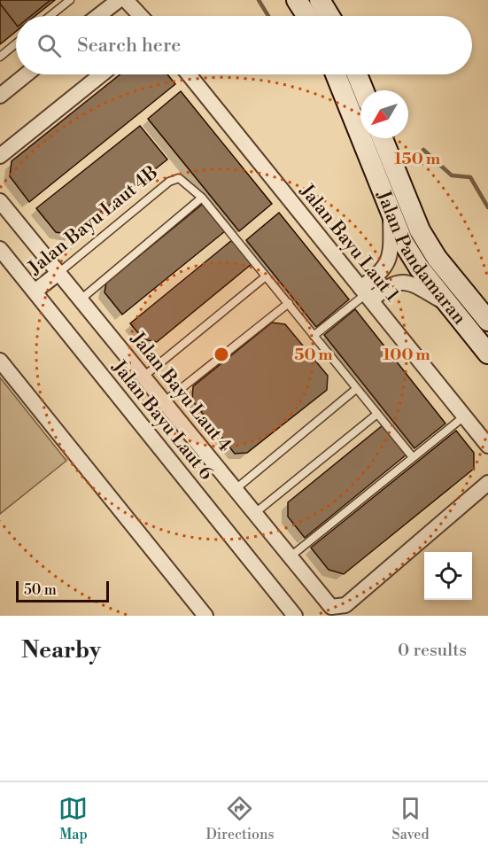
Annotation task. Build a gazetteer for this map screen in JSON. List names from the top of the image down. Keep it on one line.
{"streets":{"main road":["Jalan Pandamaran"],"street":["Jalan Bayu Laut 4B","Jalan Bayu Laut 1","Jalan Bayu Laut 4","Jalan Bayu Laut 6"]},"crossings":[["Jalan Bayu Laut 4B","Jalan Bayu Laut 4"],["Jalan Bayu Laut 4B","Jalan Bayu Laut 6"]],"scale_bar":"50 m","north":"bottom left","page":{"search":"Search here","scale":"50 m","heading":["Nearby","0 results"],"nav":["Map","Directions","Saved"]},"rings":["150 m","50 m","100 m"]}
